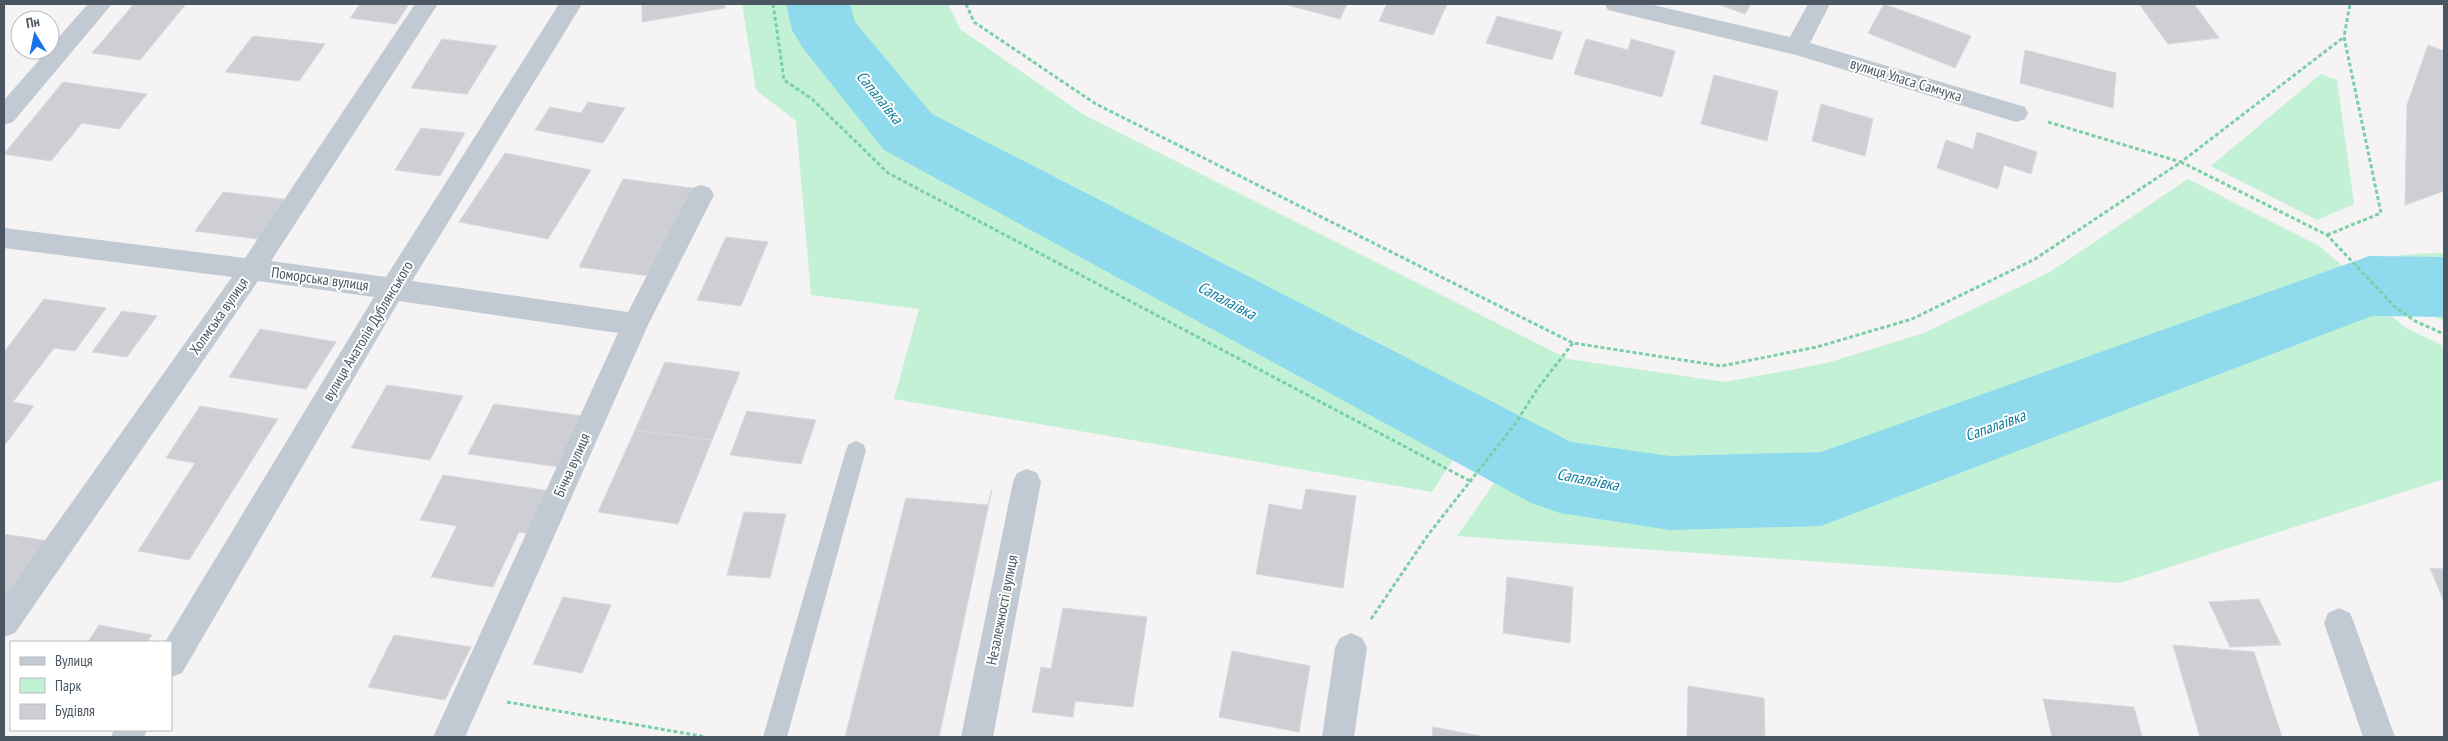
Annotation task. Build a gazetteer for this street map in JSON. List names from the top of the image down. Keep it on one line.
{"streets":{"street":["вулиця Уласа Самчука","Поморська вулиця","Холмська вулиця","вулиця Анатолія Дублянського","Бічна вулиця","Незалежності вулиця"]},"crossings":[["Поморська вулиця","Холмська вулиця"],["Поморська вулиця","вулиця Анатолія Дублянського"],["Поморська вулиця","Бічна вулиця"]],"water":["Сапалаївка"],"legend":["Вулиця","Парк","Будівля"],"north":"top"}
